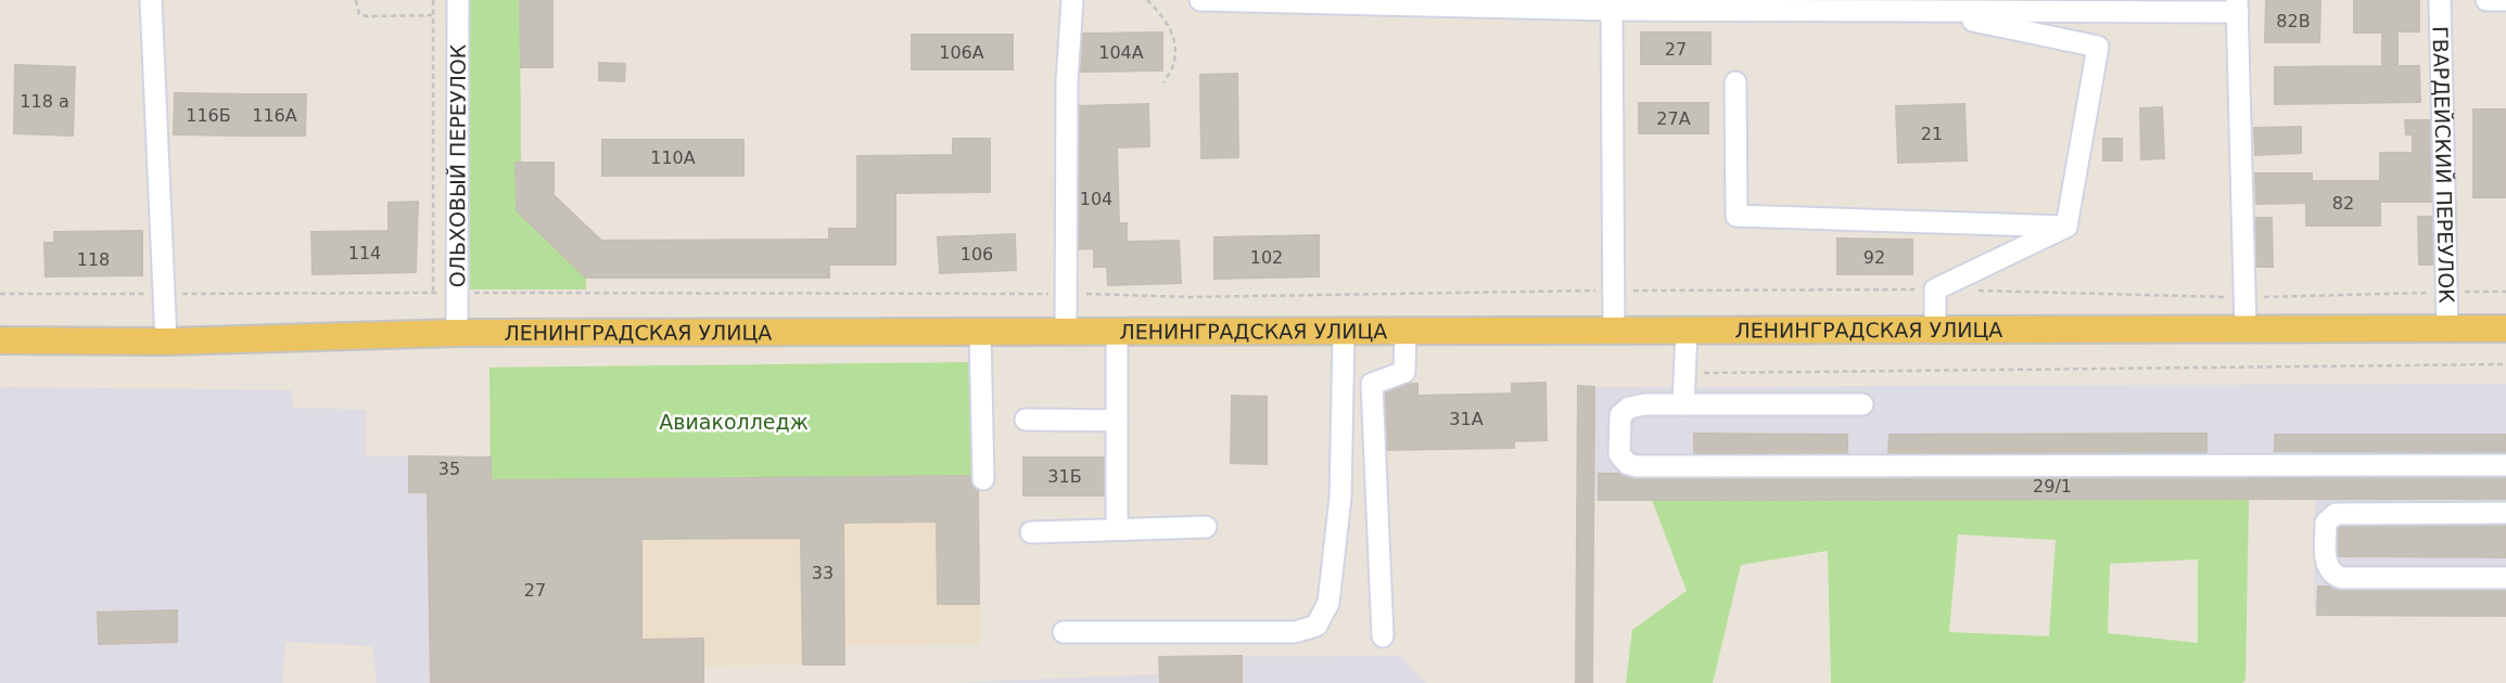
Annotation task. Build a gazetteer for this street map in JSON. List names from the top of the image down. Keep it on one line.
{"streets":{"main road":["ЛЕНИНГРАДСКАЯ УЛИЦА"],"street":["ГВАРДЕЙСКИЙ ПЕРЕУЛОК","ОЛЬХОВЫЙ ПЕРЕУЛОК"]},"crossings":[["ГВАРДЕЙСКИЙ ПЕРЕУЛОК","ЛЕНИНГРАДСКАЯ УЛИЦА"],["ОЛЬХОВЫЙ ПЕРЕУЛОК","ЛЕНИНГРАДСКАЯ УЛИЦА"]],"parks":["Авиаколледж"],"house_numbers":["82В","27","106А","104А","118 а","116Б","116А","27А","21","110А","104","82","114","106","102","92","118","31А","35","31Б","29/1","33","27"]}
